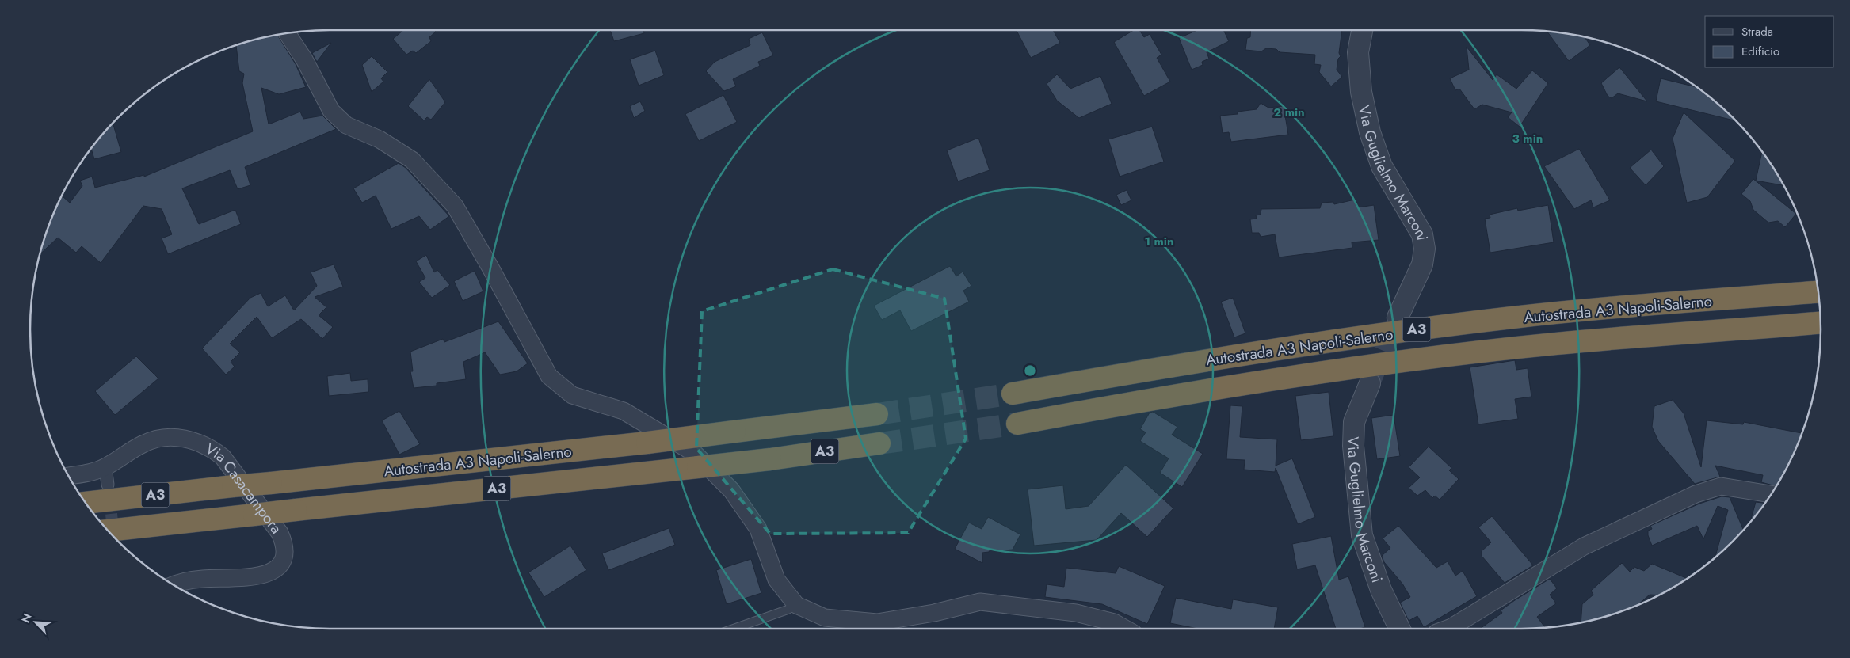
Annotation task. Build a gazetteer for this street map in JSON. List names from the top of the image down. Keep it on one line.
{"streets":{"highway":["Autostrada A3 Napoli-Salerno","A3"],"street":["Via Guglielmo Marconi","Via Casacampora"]},"legend":["Strada","Edificio"],"north":"top left","rings":["2 min","3 min","1 min"]}
